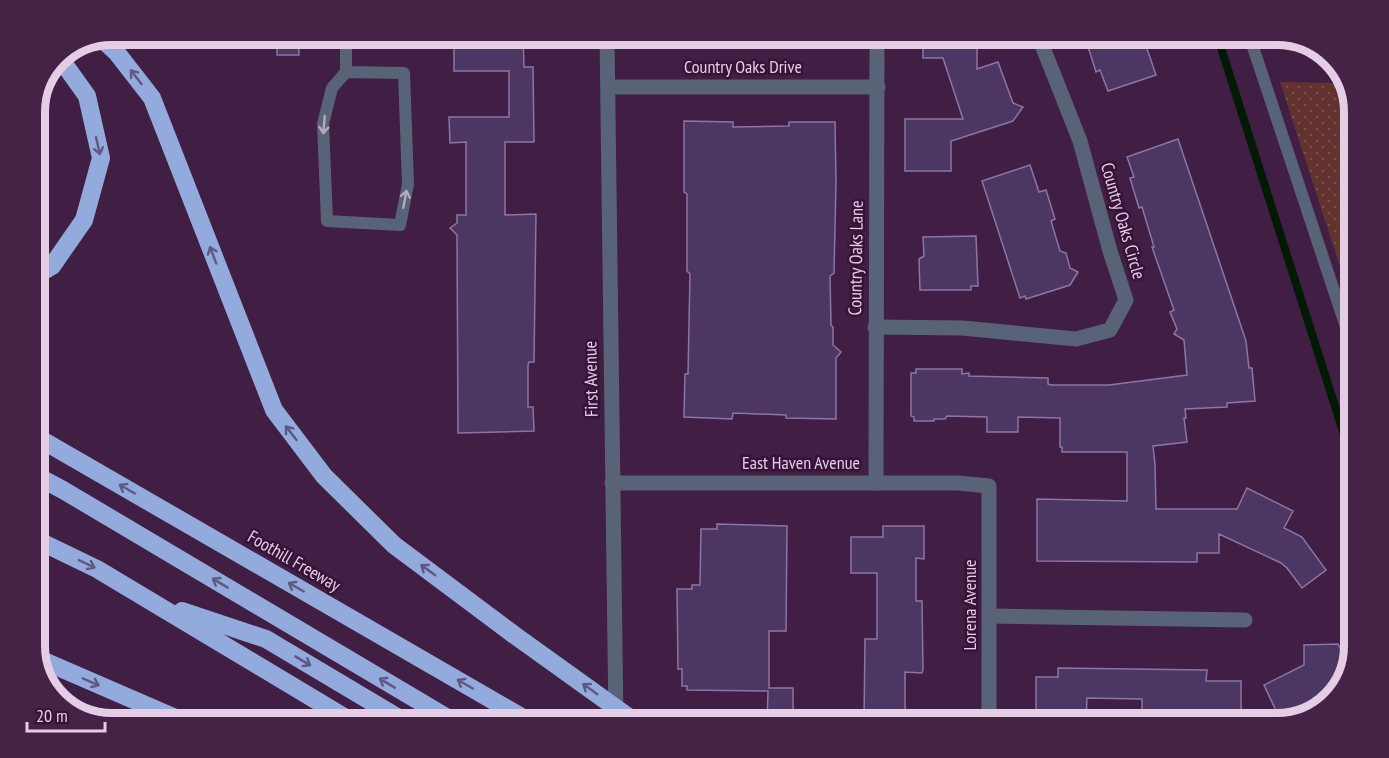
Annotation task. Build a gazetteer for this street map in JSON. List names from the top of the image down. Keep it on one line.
{"streets":{"highway":["Foothill Freeway"],"street":["Country Oaks Drive","Country Oaks Circle","Country Oaks Lane","First Avenue","East Haven Avenue","Lorena Avenue"]},"crossings":[["Country Oaks Drive","Country Oaks Lane"],["Country Oaks Drive","First Avenue"],["Country Oaks Circle","Country Oaks Lane"],["Country Oaks Lane","East Haven Avenue"],["First Avenue","East Haven Avenue"],["East Haven Avenue","Lorena Avenue"]],"scale_bar":"20 m"}
